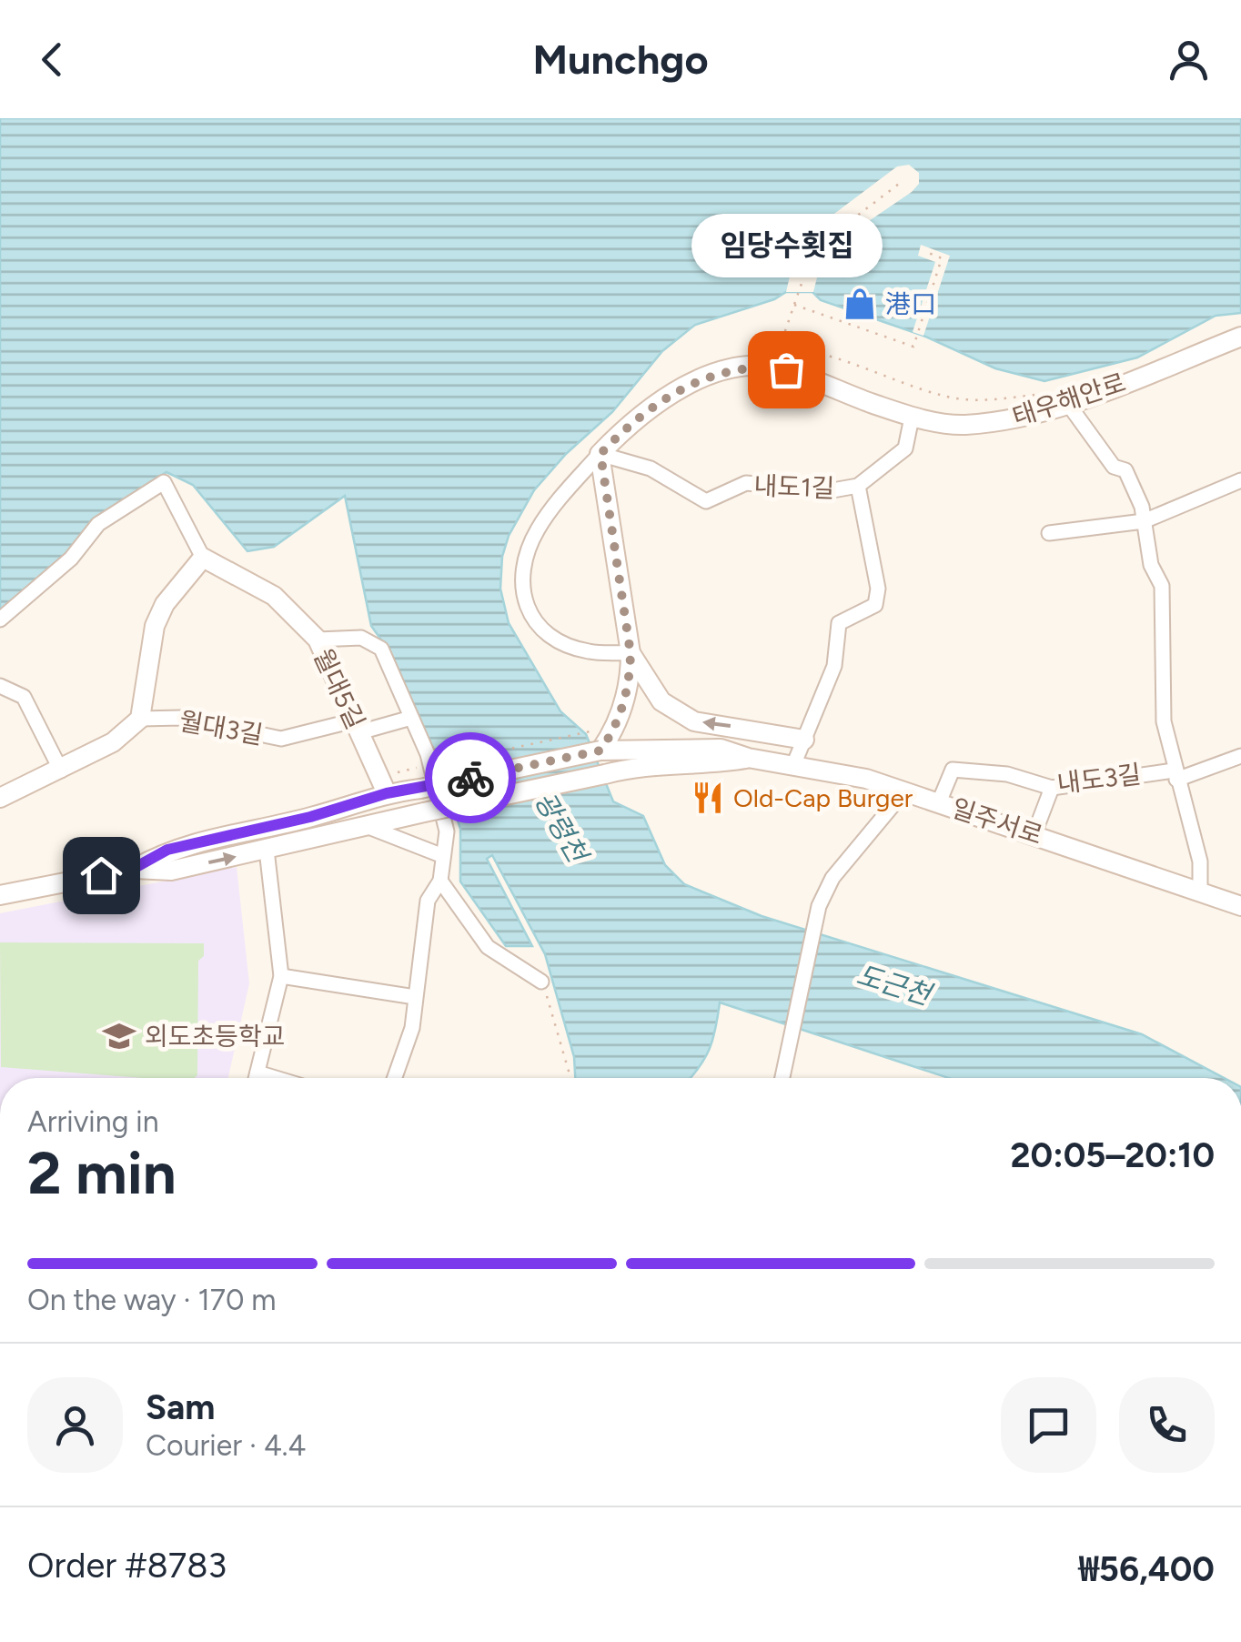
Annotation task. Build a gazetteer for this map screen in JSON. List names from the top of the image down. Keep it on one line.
{"streets":{"main road":["태우해안로","월대5길","일주서로"],"street":["내도1길","월대3길","내도3길"]},"crossings":[["태우해안로","내도1길"],["태우해안로","내도3길"],["내도1길","일주서로"],["월대5길","월대3길"],["월대5길","일주서로"],["내도3길","일주서로"]],"water":["광령천","도근천"],"places":{"shop":["港口"],"other":["임당수횟집"],"restaurant":["Old-Cap Burger"],"school or university":["외도초등학교"]},"page":{"header":"Munchgo","bubble":"임당수횟집","heading":["2 min","Arriving in","20:05–20:10"],"panel":["Sam","Courier · 4.4","Order #8783","₩56,400"],"bar":"On the way · 170 m"}}
